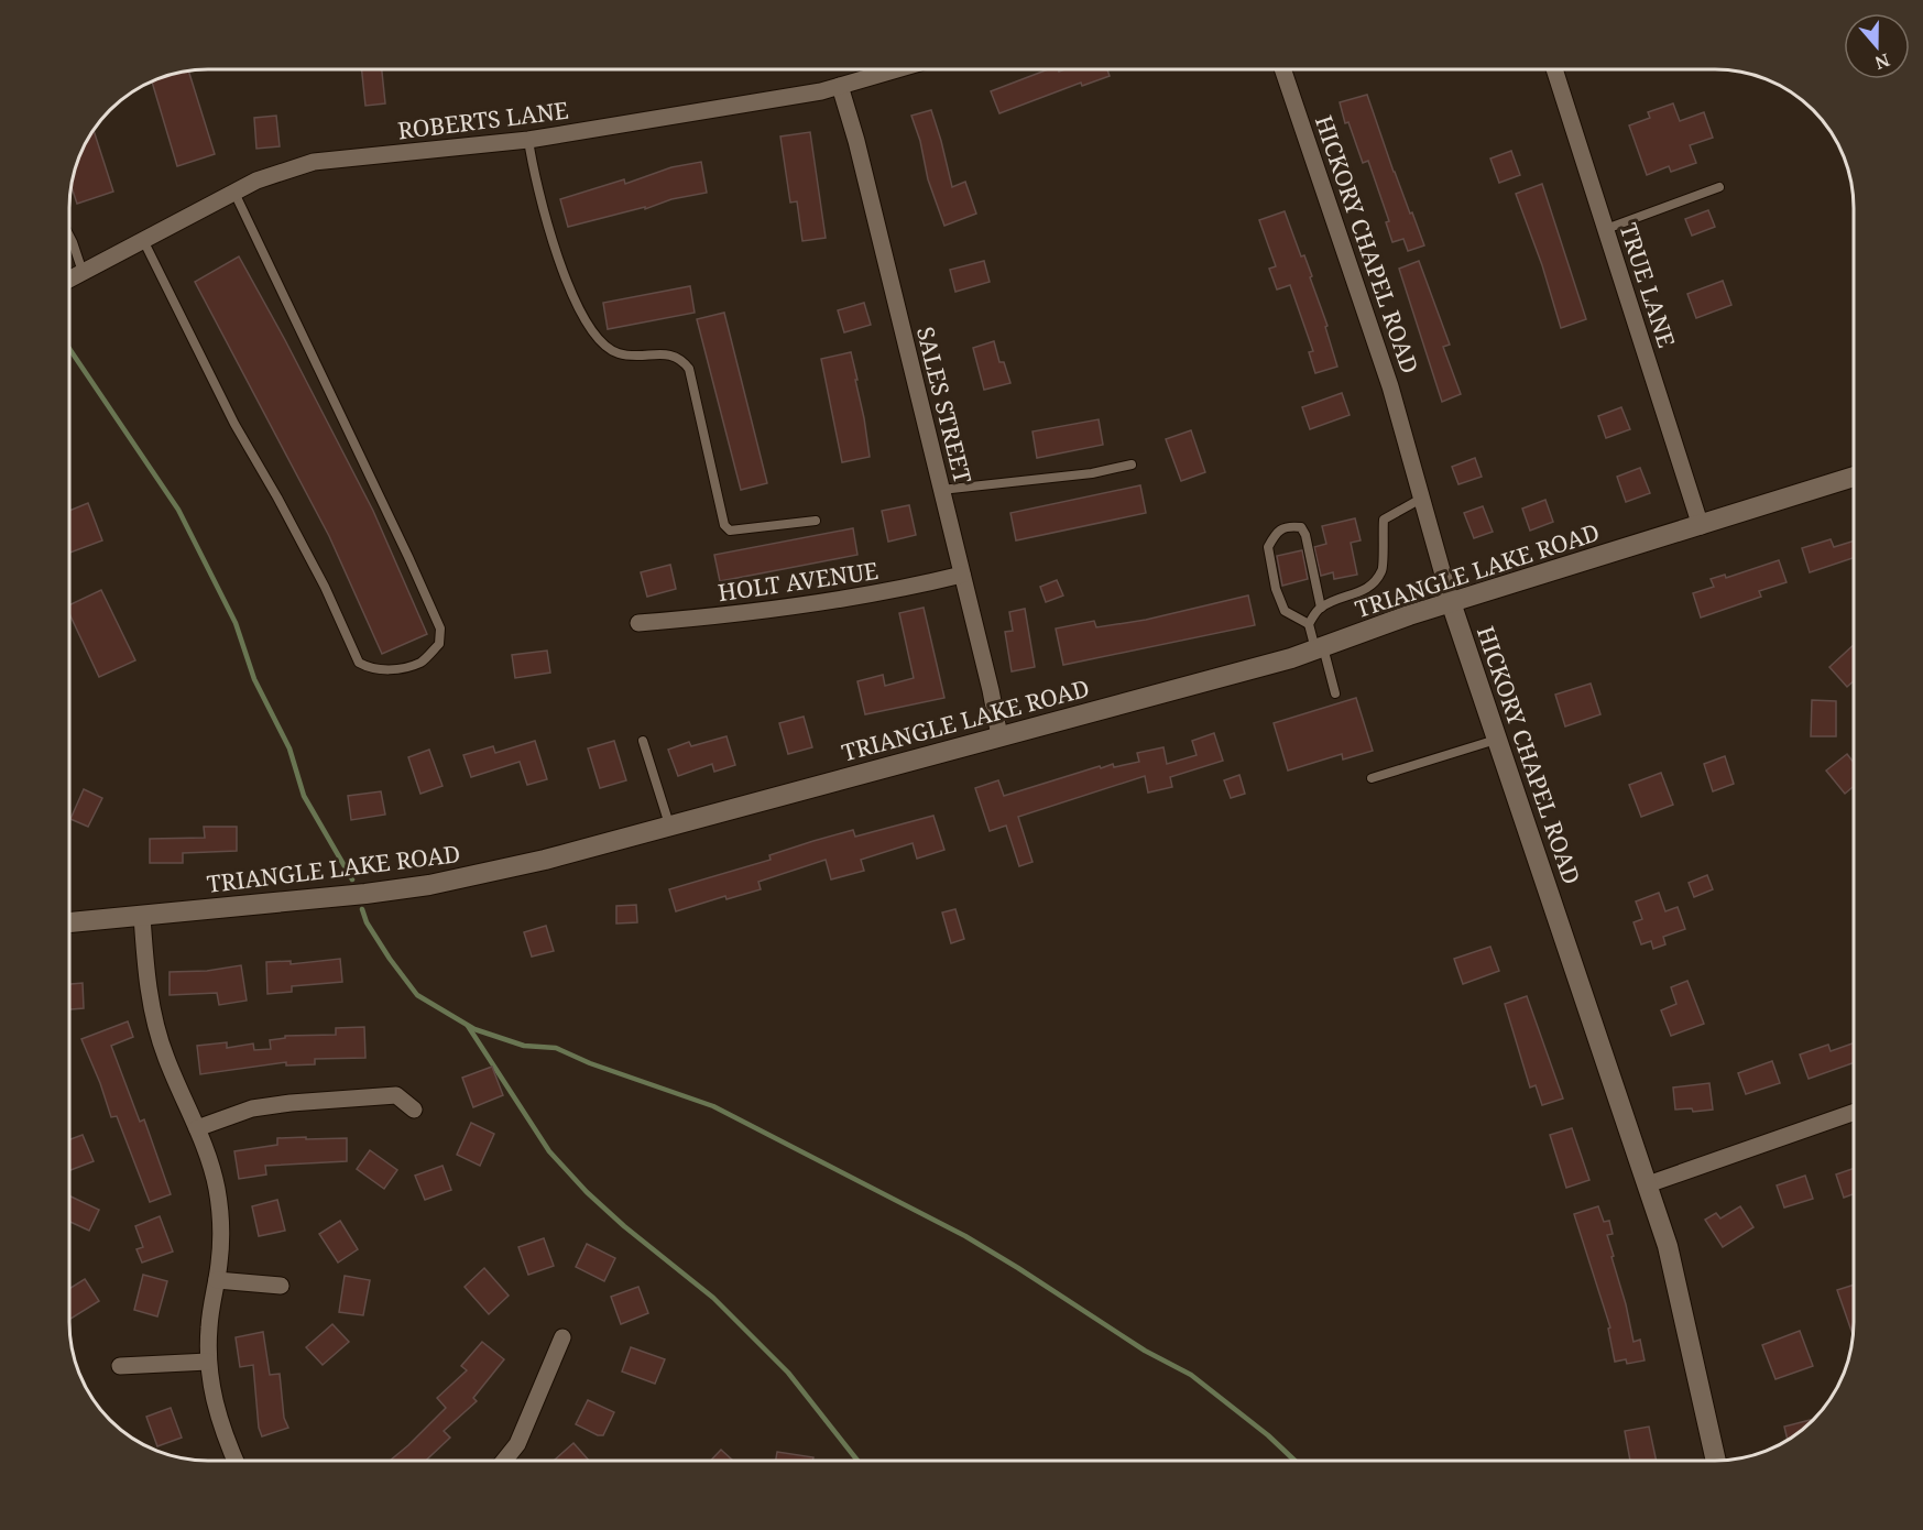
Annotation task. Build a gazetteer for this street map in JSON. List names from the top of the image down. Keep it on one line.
{"streets":{"street":["ROBERTS LANE","HICKORY CHAPEL ROAD","TRUE LANE","SALES STREET","TRIANGLE LAKE ROAD","HOLT AVENUE"]},"crossings":[["ROBERTS LANE","SALES STREET"],["HICKORY CHAPEL ROAD","TRIANGLE LAKE ROAD"],["TRUE LANE","TRIANGLE LAKE ROAD"],["SALES STREET","TRIANGLE LAKE ROAD"],["SALES STREET","HOLT AVENUE"]],"north":"bottom"}
